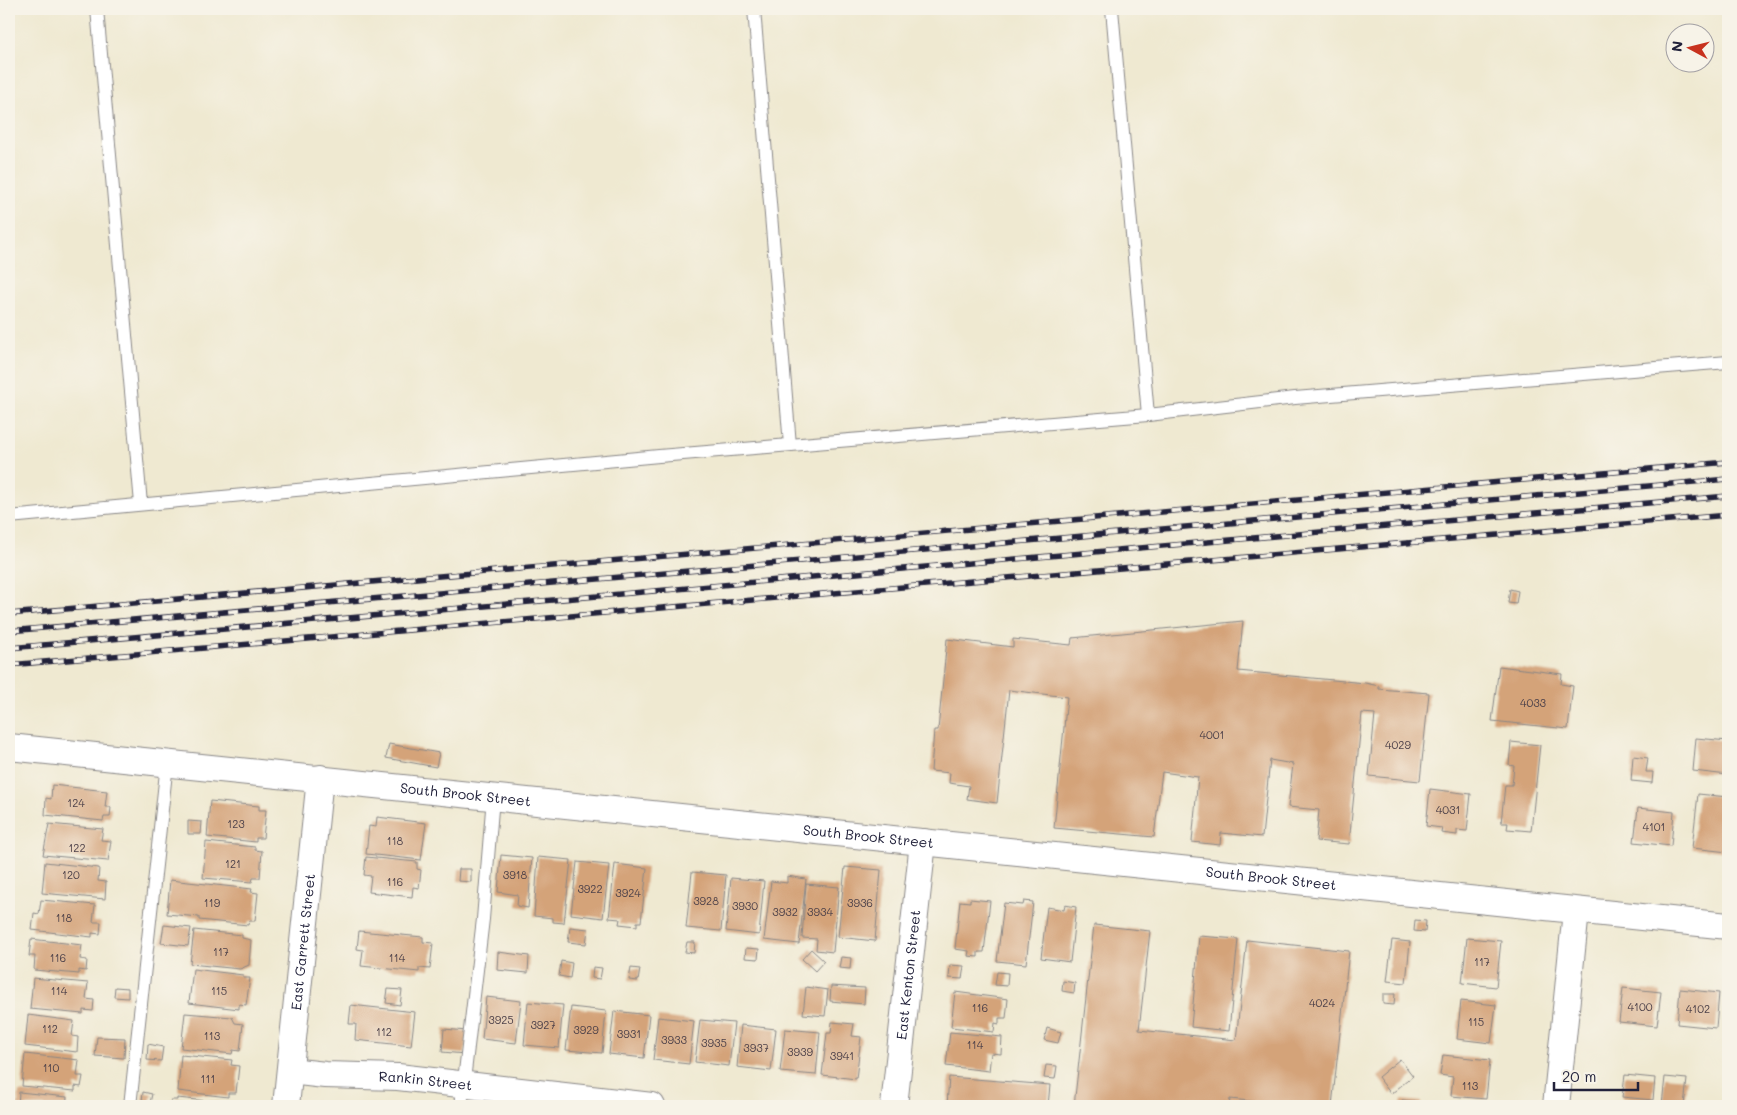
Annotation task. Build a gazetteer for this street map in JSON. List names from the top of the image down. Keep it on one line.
{"streets":{"street":["South Brook Street","East Garrett Street","East Kenton Street","Rankin Street"]},"crossings":[["South Brook Street","East Garrett Street"],["South Brook Street","East Kenton Street"],["East Garrett Street","Rankin Street"]],"house_numbers":["4033","4001","4029","124","4031","123","4101","118","122","121","120","3918","116","3922","3924","3928","119","3936","3930","3932","3934","118","117","116","114","117","114","115","4024","4100","116","4102","3925","115","3927","112","3929","112","3931","113","3933","3935","114","3937","3939","3941","110","111","113"],"scale_bar":"20 m","north":"left"}
